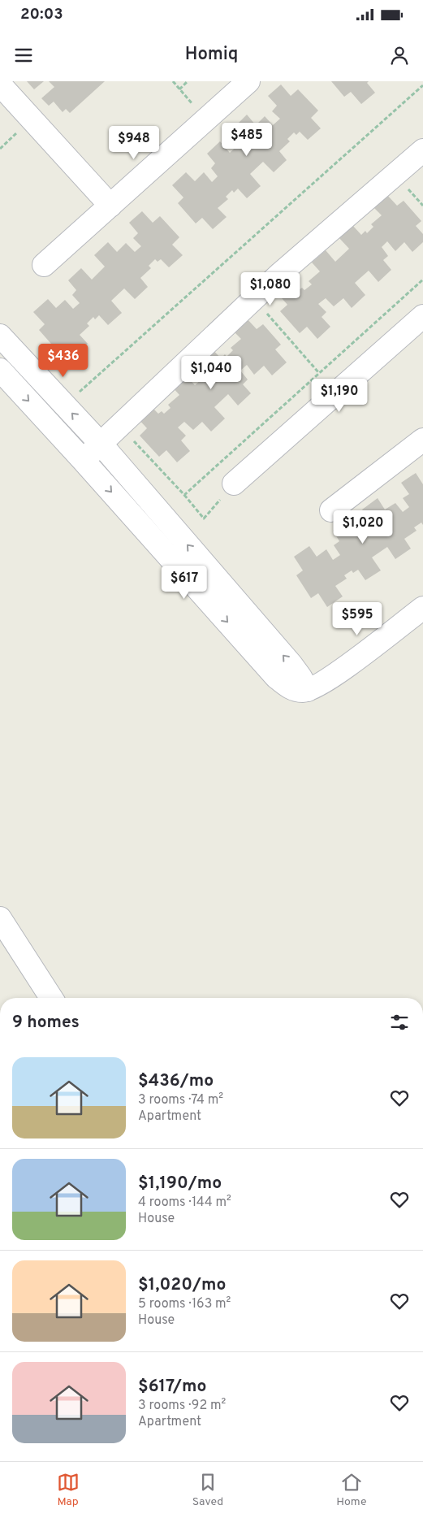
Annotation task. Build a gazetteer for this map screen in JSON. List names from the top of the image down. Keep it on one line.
{"page":{"status":"20:03","header":"Homiq","price":["$485","$948","$1,080","$436","$1,040","$1,190","$1,020","$617","$595"],"heading":"9 homes","list":[{"name":"$436/mo","note":"3 rooms · 74 m² · Apartment"},{"name":"$1,190/mo","note":"4 rooms · 144 m² · House"},{"name":"$1,020/mo","note":"5 rooms · 163 m² · House"},{"name":"$617/mo","note":"3 rooms · 92 m² · Apartment"}],"tabs":["Map","Saved","Home"]}}
